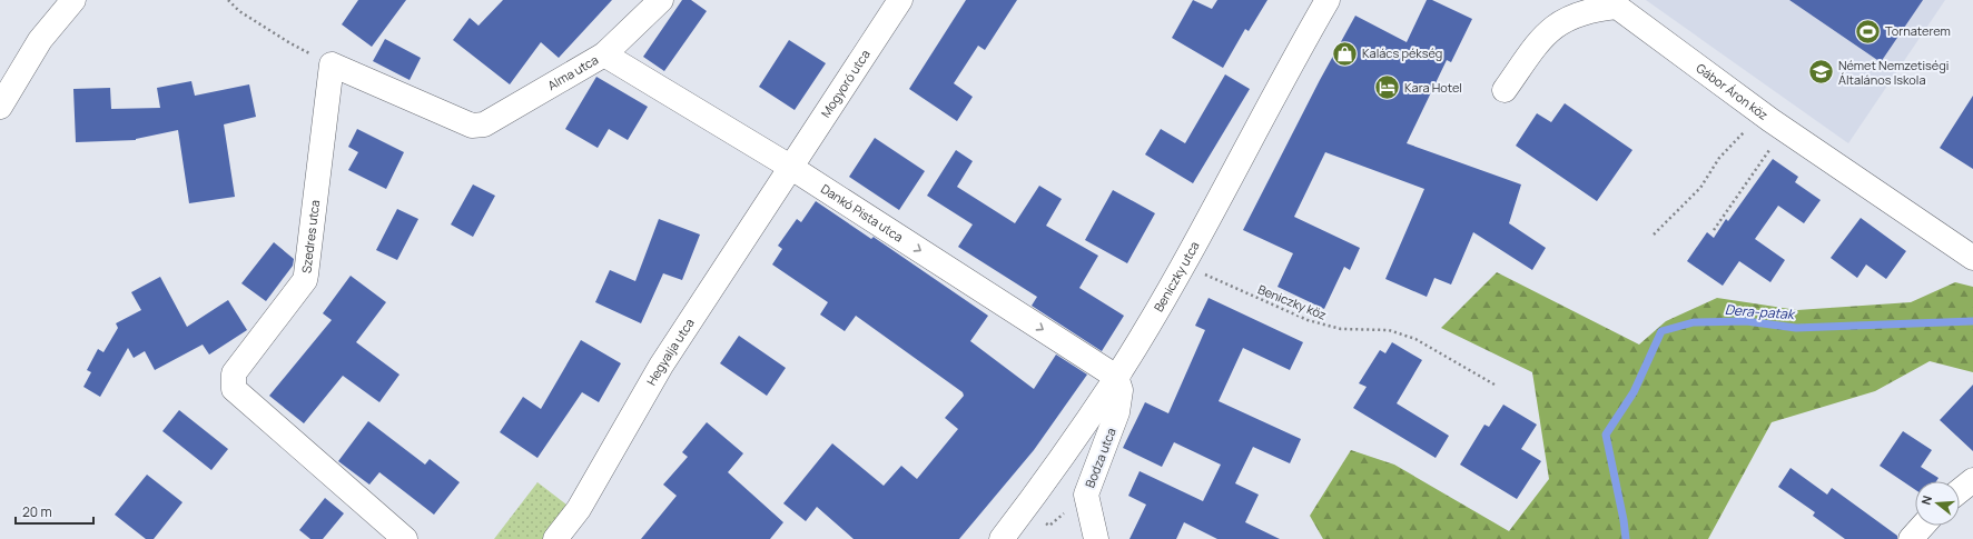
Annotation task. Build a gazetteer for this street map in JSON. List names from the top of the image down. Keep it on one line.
{"streets":{"street":["Alma utca","Mogyoró utca","Gábor Áron köz","Dankó Pista utca","Szedres utca","Beniczky utca","Hegyalja utca","Bodza utca"],"path":["Beniczky köz"]},"crossings":[["Alma utca","Dankó Pista utca"],["Alma utca","Szedres utca"],["Mogyoró utca","Dankó Pista utca"],["Mogyoró utca","Hegyalja utca"],["Dankó Pista utca","Beniczky utca"],["Dankó Pista utca","Hegyalja utca"],["Dankó Pista utca","Bodza utca"],["Beniczky utca","Beniczky köz"],["Beniczky utca","Bodza utca"]],"one_way":["Dankó Pista utca"],"water":["Dera-patak"],"places":{"sports":["Tornaterem"],"shop":["Kalács pékség"],"school or university":["Német Nemzetiségi Általános Iskola"],"hotel":["Kara Hotel"]},"scale_bar":"20 m","north":"left"}
